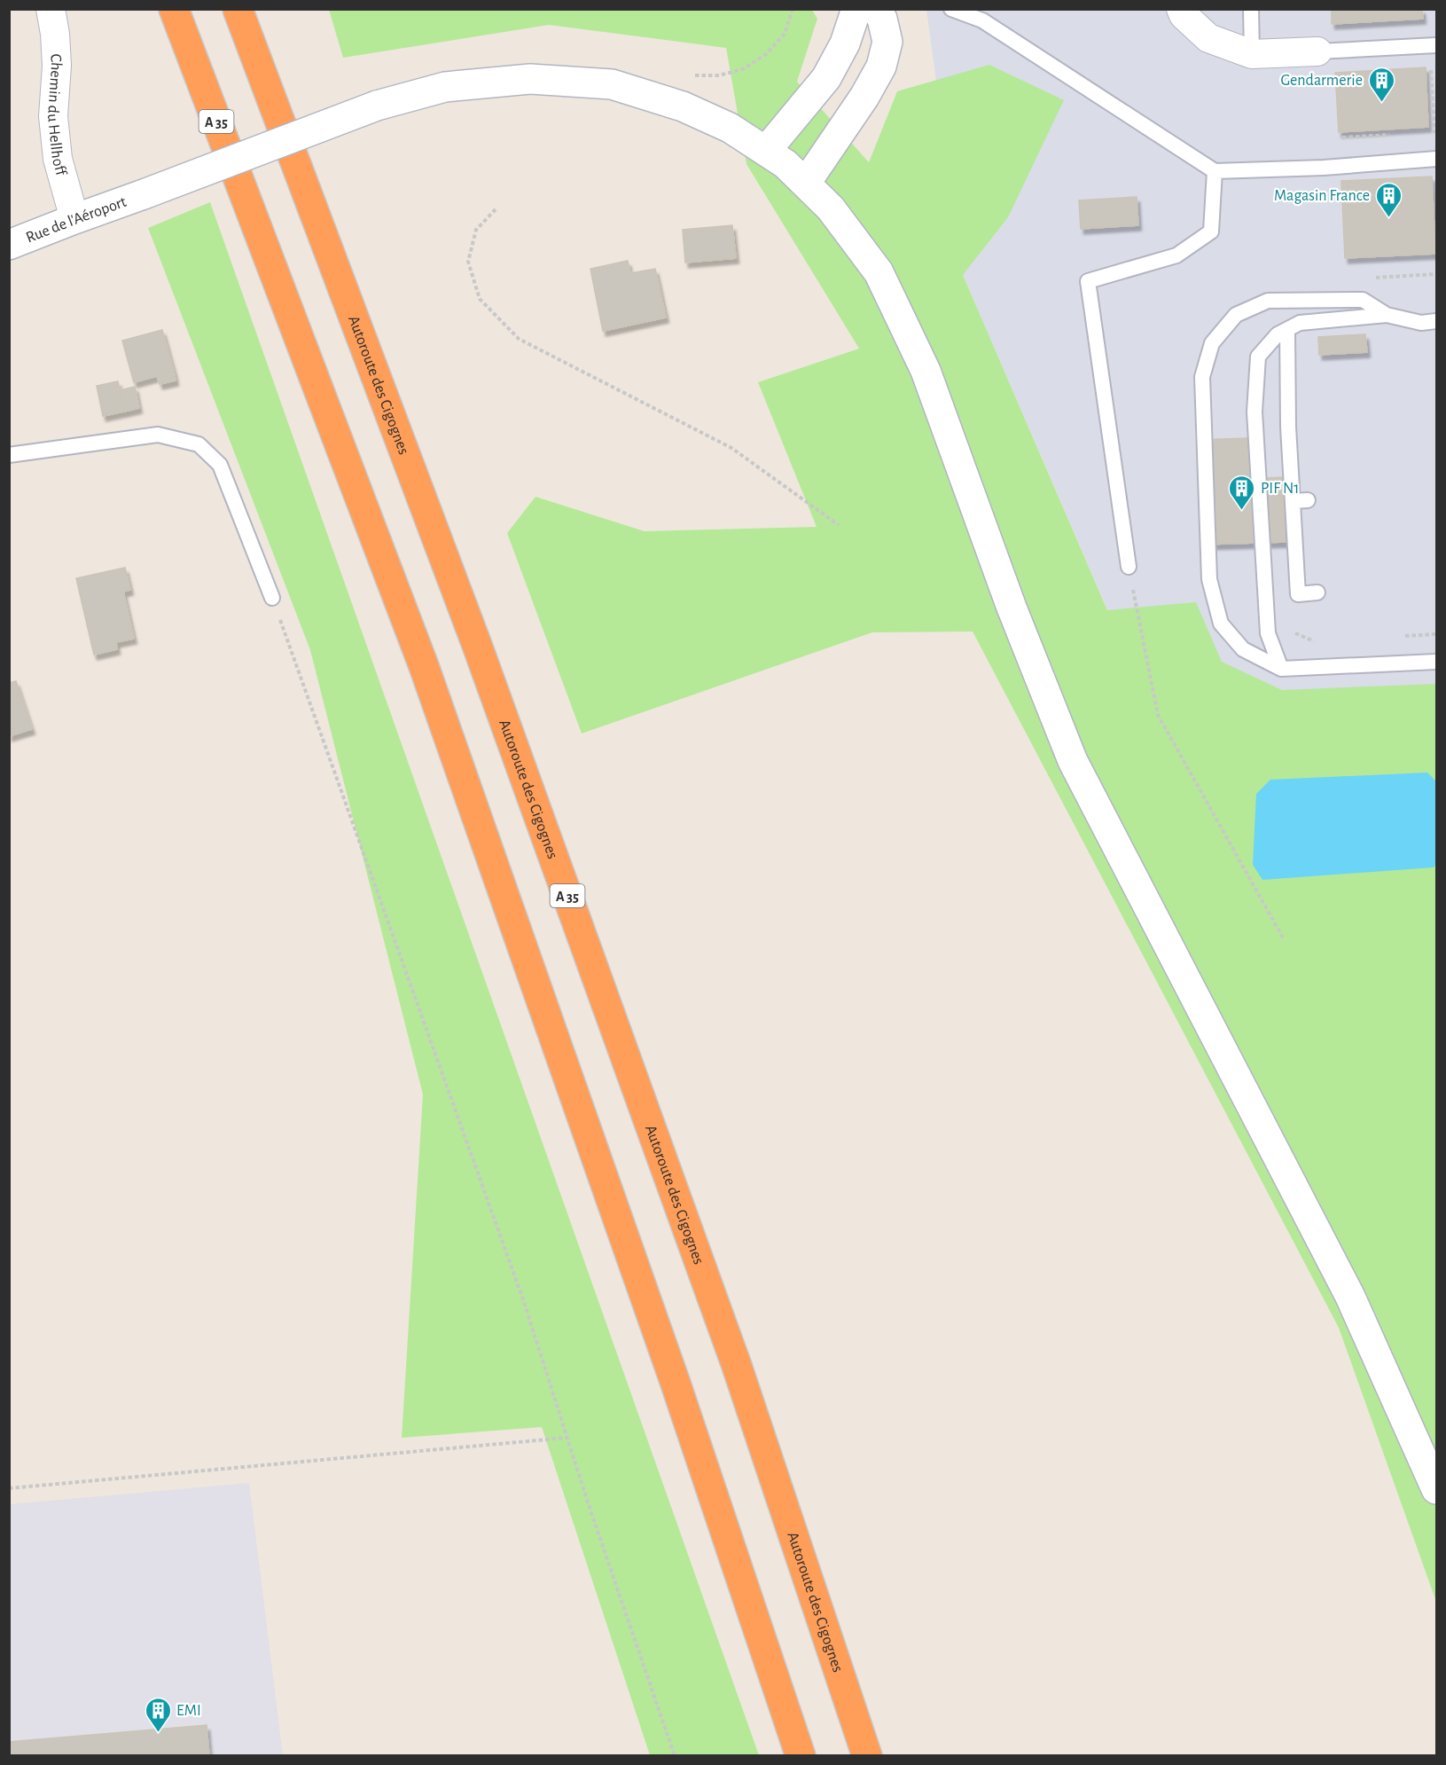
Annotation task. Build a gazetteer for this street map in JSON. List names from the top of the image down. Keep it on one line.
{"streets":{"highway":["A 35","Autoroute des Cigognes"],"main road":["Rue de l'Aéroport"],"street":["Chemin du Hellhoff"]},"crossings":[["Chemin du Hellhoff","Rue de l'Aéroport"]],"places":{"building":["Gendarmerie","Magasin France","PIF N1","EMI"]}}
